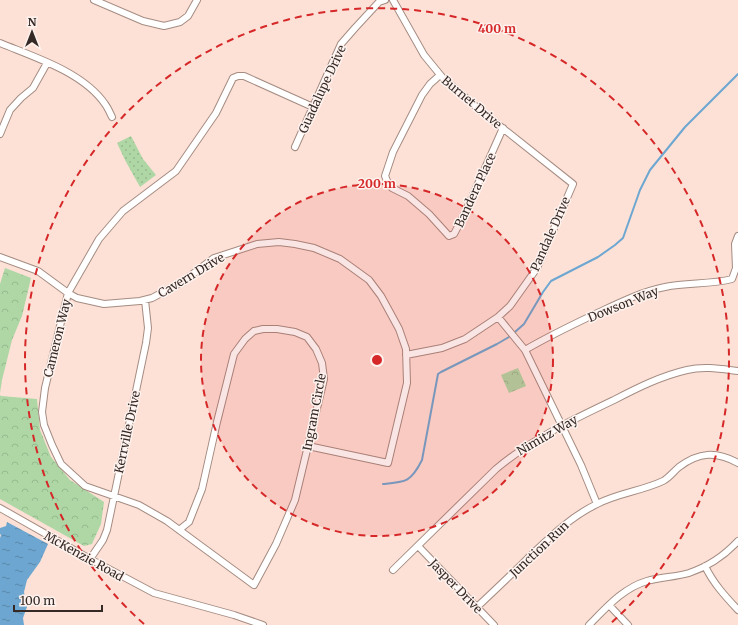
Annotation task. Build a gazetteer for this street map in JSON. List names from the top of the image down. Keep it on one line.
{"streets":{"street":["Guadalupe Drive","Burnet Drive","Bandera Place","Pandale Drive","Cavern Drive","Dowson Way","Cameron Way","Ingram Circle","Kerrville Drive","Nimitz Way","Junction Run","McKenzie Road","Jasper Drive"]},"crossings":[["Guadalupe Drive","Cameron Way"],["Burnet Drive","Bandera Place"],["Burnet Drive","Pandale Drive"],["Pandale Drive","Cavern Drive"],["Cavern Drive","Cameron Way"],["Cavern Drive","Ingram Circle"],["Cavern Drive","Kerrville Drive"],["Cameron Way","Ingram Circle"],["Cameron Way","Kerrville Drive"],["Kerrville Drive","McKenzie Road"],["Nimitz Way","Jasper Drive"],["Junction Run","Jasper Drive"]],"scale_bar":"100 m","north":"top","rings":["400 m","200 m"]}
